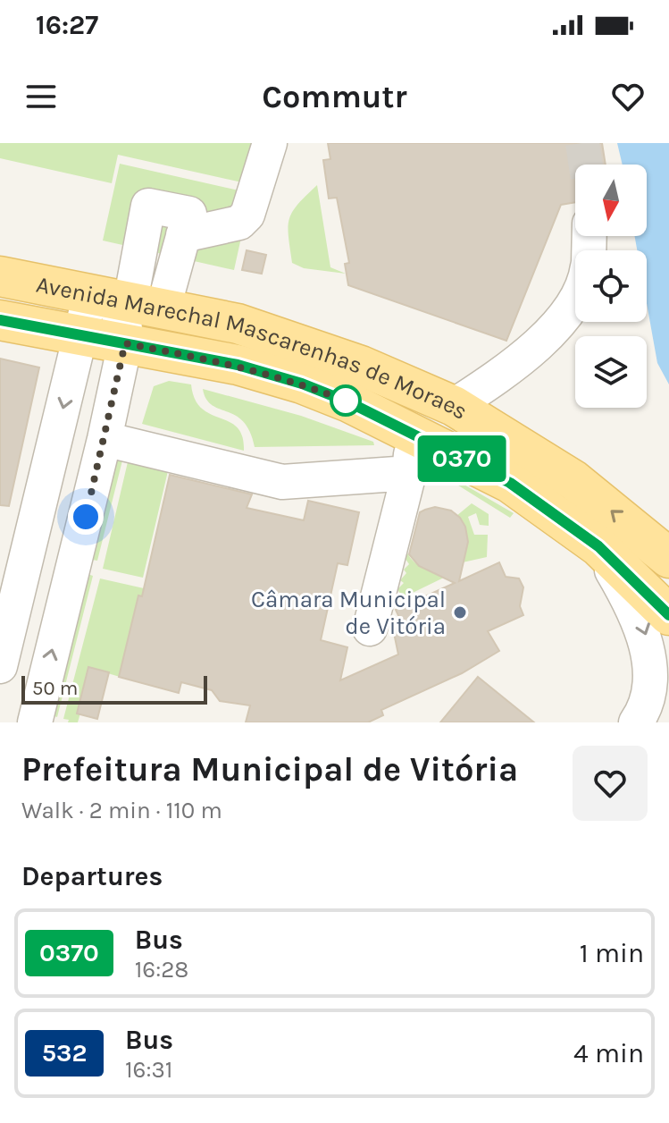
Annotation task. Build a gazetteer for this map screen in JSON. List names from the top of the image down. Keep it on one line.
{"streets":{"main road":["Avenida Marechal Mascarenhas de Moraes"]},"places":["Câmara Municipal de Vitória"],"lines":["bus line 0370"],"scale_bar":"50 m","north":"bottom","page":{"status":"16:27","header":"Commutr","on_map":"0370","scale":"50 m","heading":[["Prefeitura Municipal de Vitória","Walk · 2 min · 110 m"],"Departures"],"list":[{"mark":"0370","name":"Bus","note":"16:28","value":"1 min"},{"mark":"532","name":"Bus","note":"16:31","value":"4 min"}]}}
